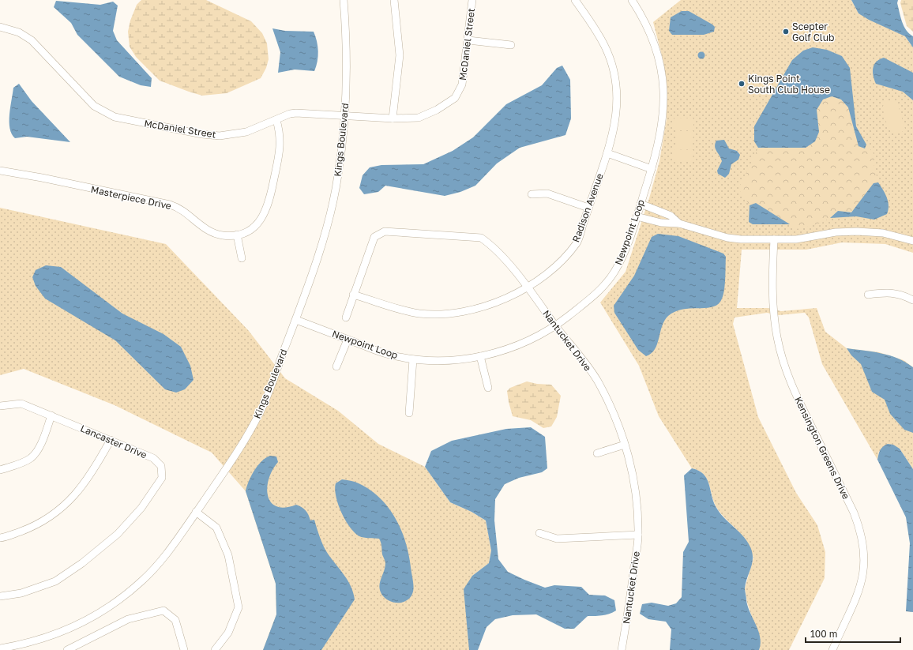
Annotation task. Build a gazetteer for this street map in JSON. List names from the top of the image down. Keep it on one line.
{"streets":{"street":["McDaniel Street","Kings Boulevard","Masterpiece Drive","Radison Avenue","Newpoint Loop","Nantucket Drive","Lancaster Drive","Kensington Greens Drive"]},"crossings":[["McDaniel Street","Kings Boulevard"],["McDaniel Street","Masterpiece Drive"],["Kings Boulevard","Newpoint Loop"],["Radison Avenue","Nantucket Drive"],["Newpoint Loop","Nantucket Drive"]],"places":["Scepter Golf Club","Kings Point South Club House"],"scale_bar":"100 m"}
